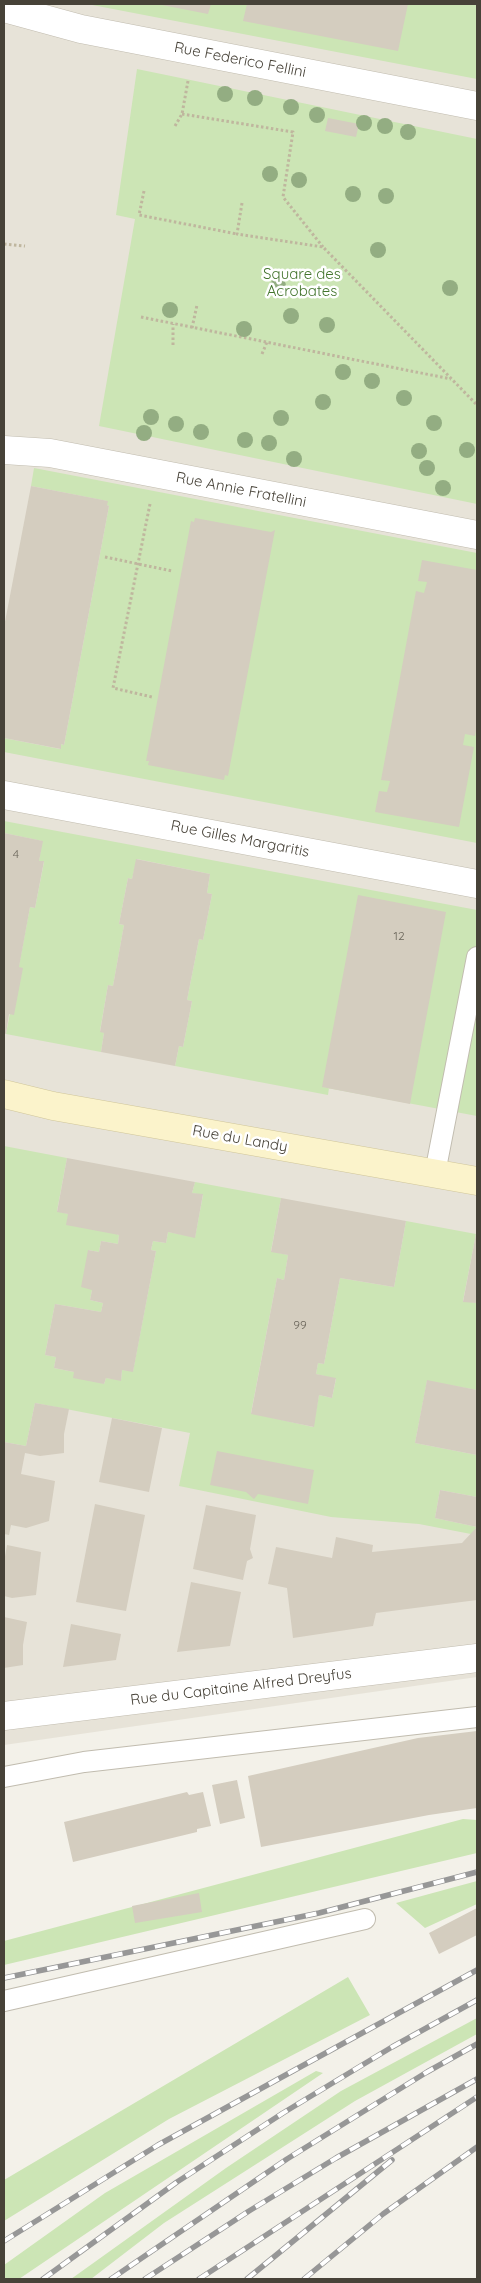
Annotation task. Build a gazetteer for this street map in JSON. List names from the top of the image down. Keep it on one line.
{"streets":{"main road":["Rue du Landy"],"street":["Rue Federico Fellini","Rue Annie Fratellini","Rue Gilles Margaritis","Rue du Capitaine Alfred Dreyfus"]},"parks":["Square des Acrobates"],"house_numbers":["4","12","99"]}
